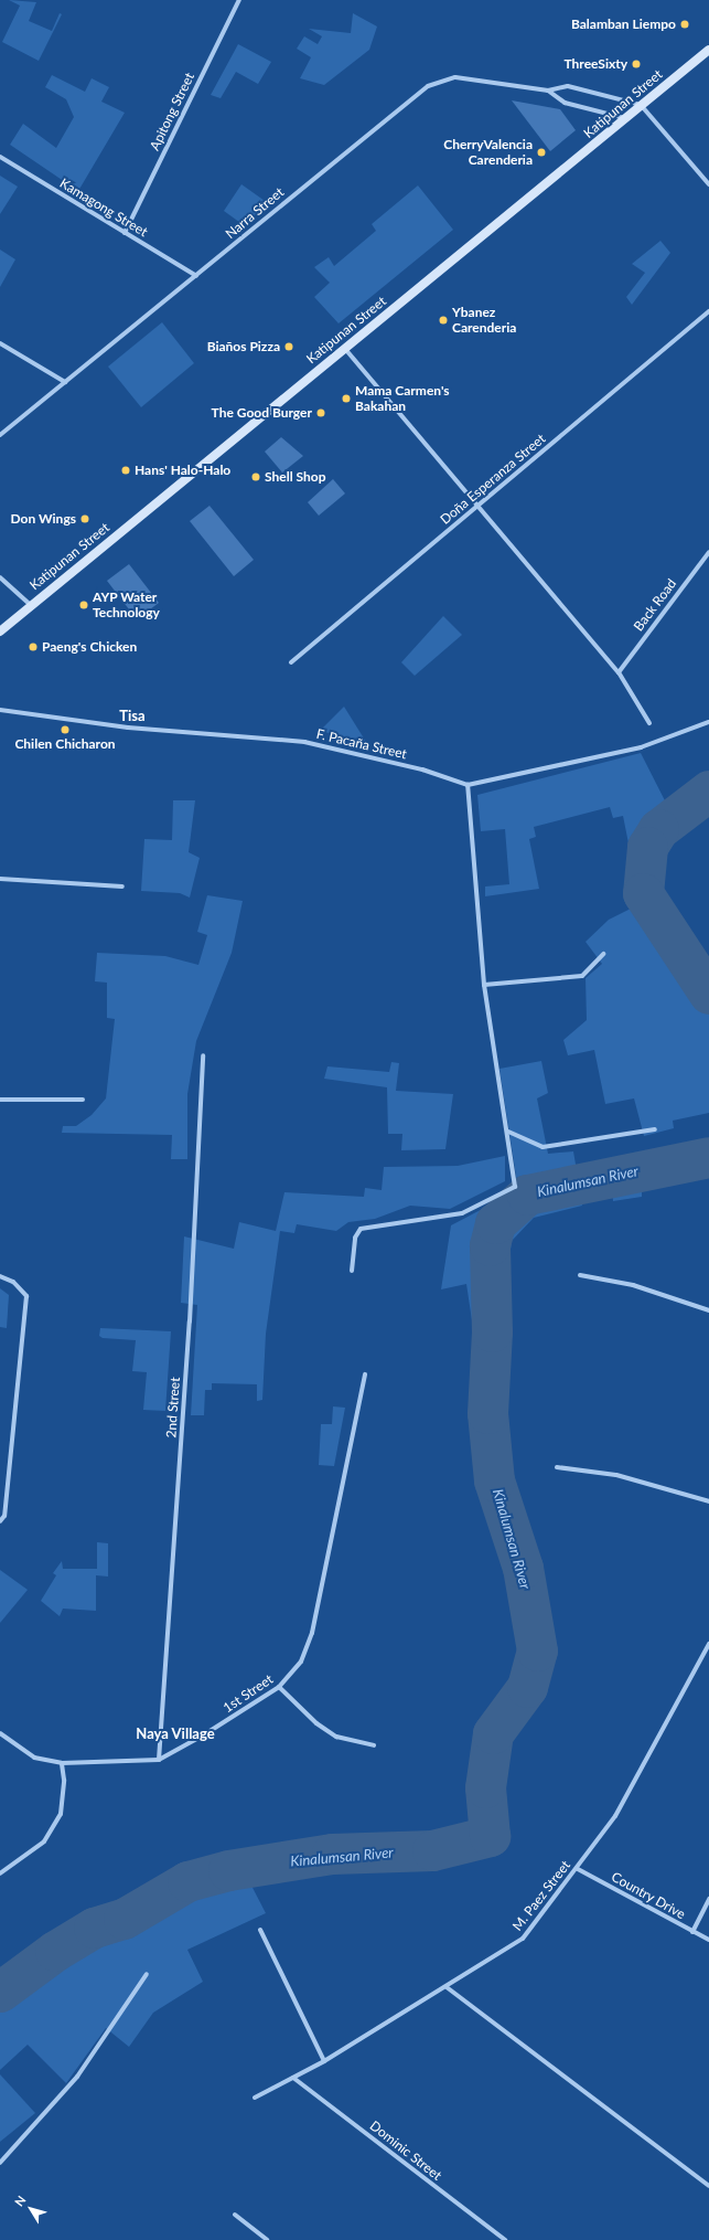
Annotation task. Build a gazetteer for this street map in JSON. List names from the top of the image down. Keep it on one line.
{"streets":{"main road":["Katipunan Street"],"street":["Apitong Street","Kamagong Street","Narra Street","Doña Esperanza Street","Back Road","F. Pacaña Street","2nd Street","1st Street","M. Paez Street","Country Drive","Dominic Street"]},"crossings":[["Katipunan Street","Narra Street"],["Apitong Street","Kamagong Street"],["Kamagong Street","Narra Street"],["2nd Street","1st Street"],["M. Paez Street","Country Drive"],["M. Paez Street","Dominic Street"]],"districts":["Tisa","Naya Village"],"water":["Kinalumsan River"],"places":["Balamban Liempo","ThreeSixty","CherryValencia Carenderia","Ybanez Carenderia","Biaños Pizza","Mama Carmen's Bakahan","The Good Burger","Hans' Halo-Halo","Shell Shop","Don Wings","AYP Water Technology","Paeng's Chicken","Chilen Chicharon"],"north":"top left"}
